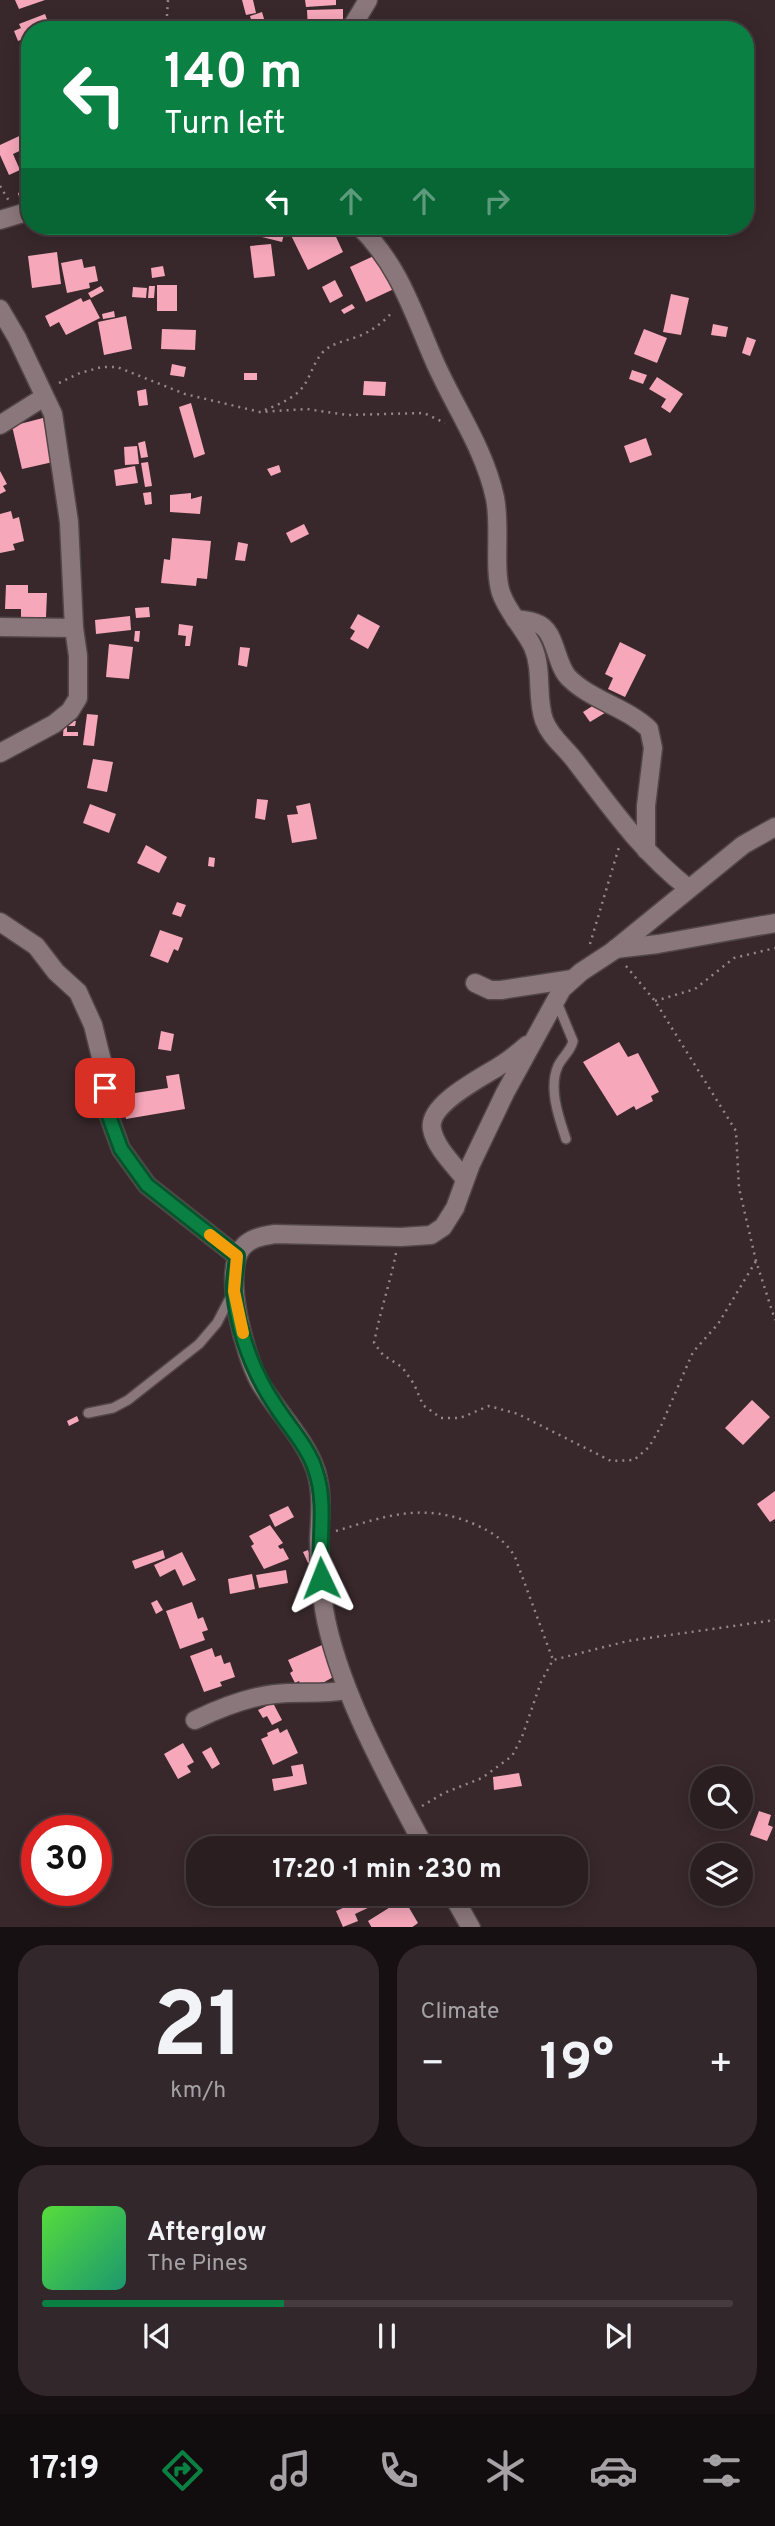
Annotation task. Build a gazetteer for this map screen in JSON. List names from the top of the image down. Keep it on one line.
{"page":{"turn":["140 m","Turn left"],"limit":"30","trip":"17:20 · 1 min · 230 m","tile":[["21","km/h"],"Climate"],"heat":["−","19°","+"],"song":["Afterglow","The Pines"],"tabs":"17:19"}}
